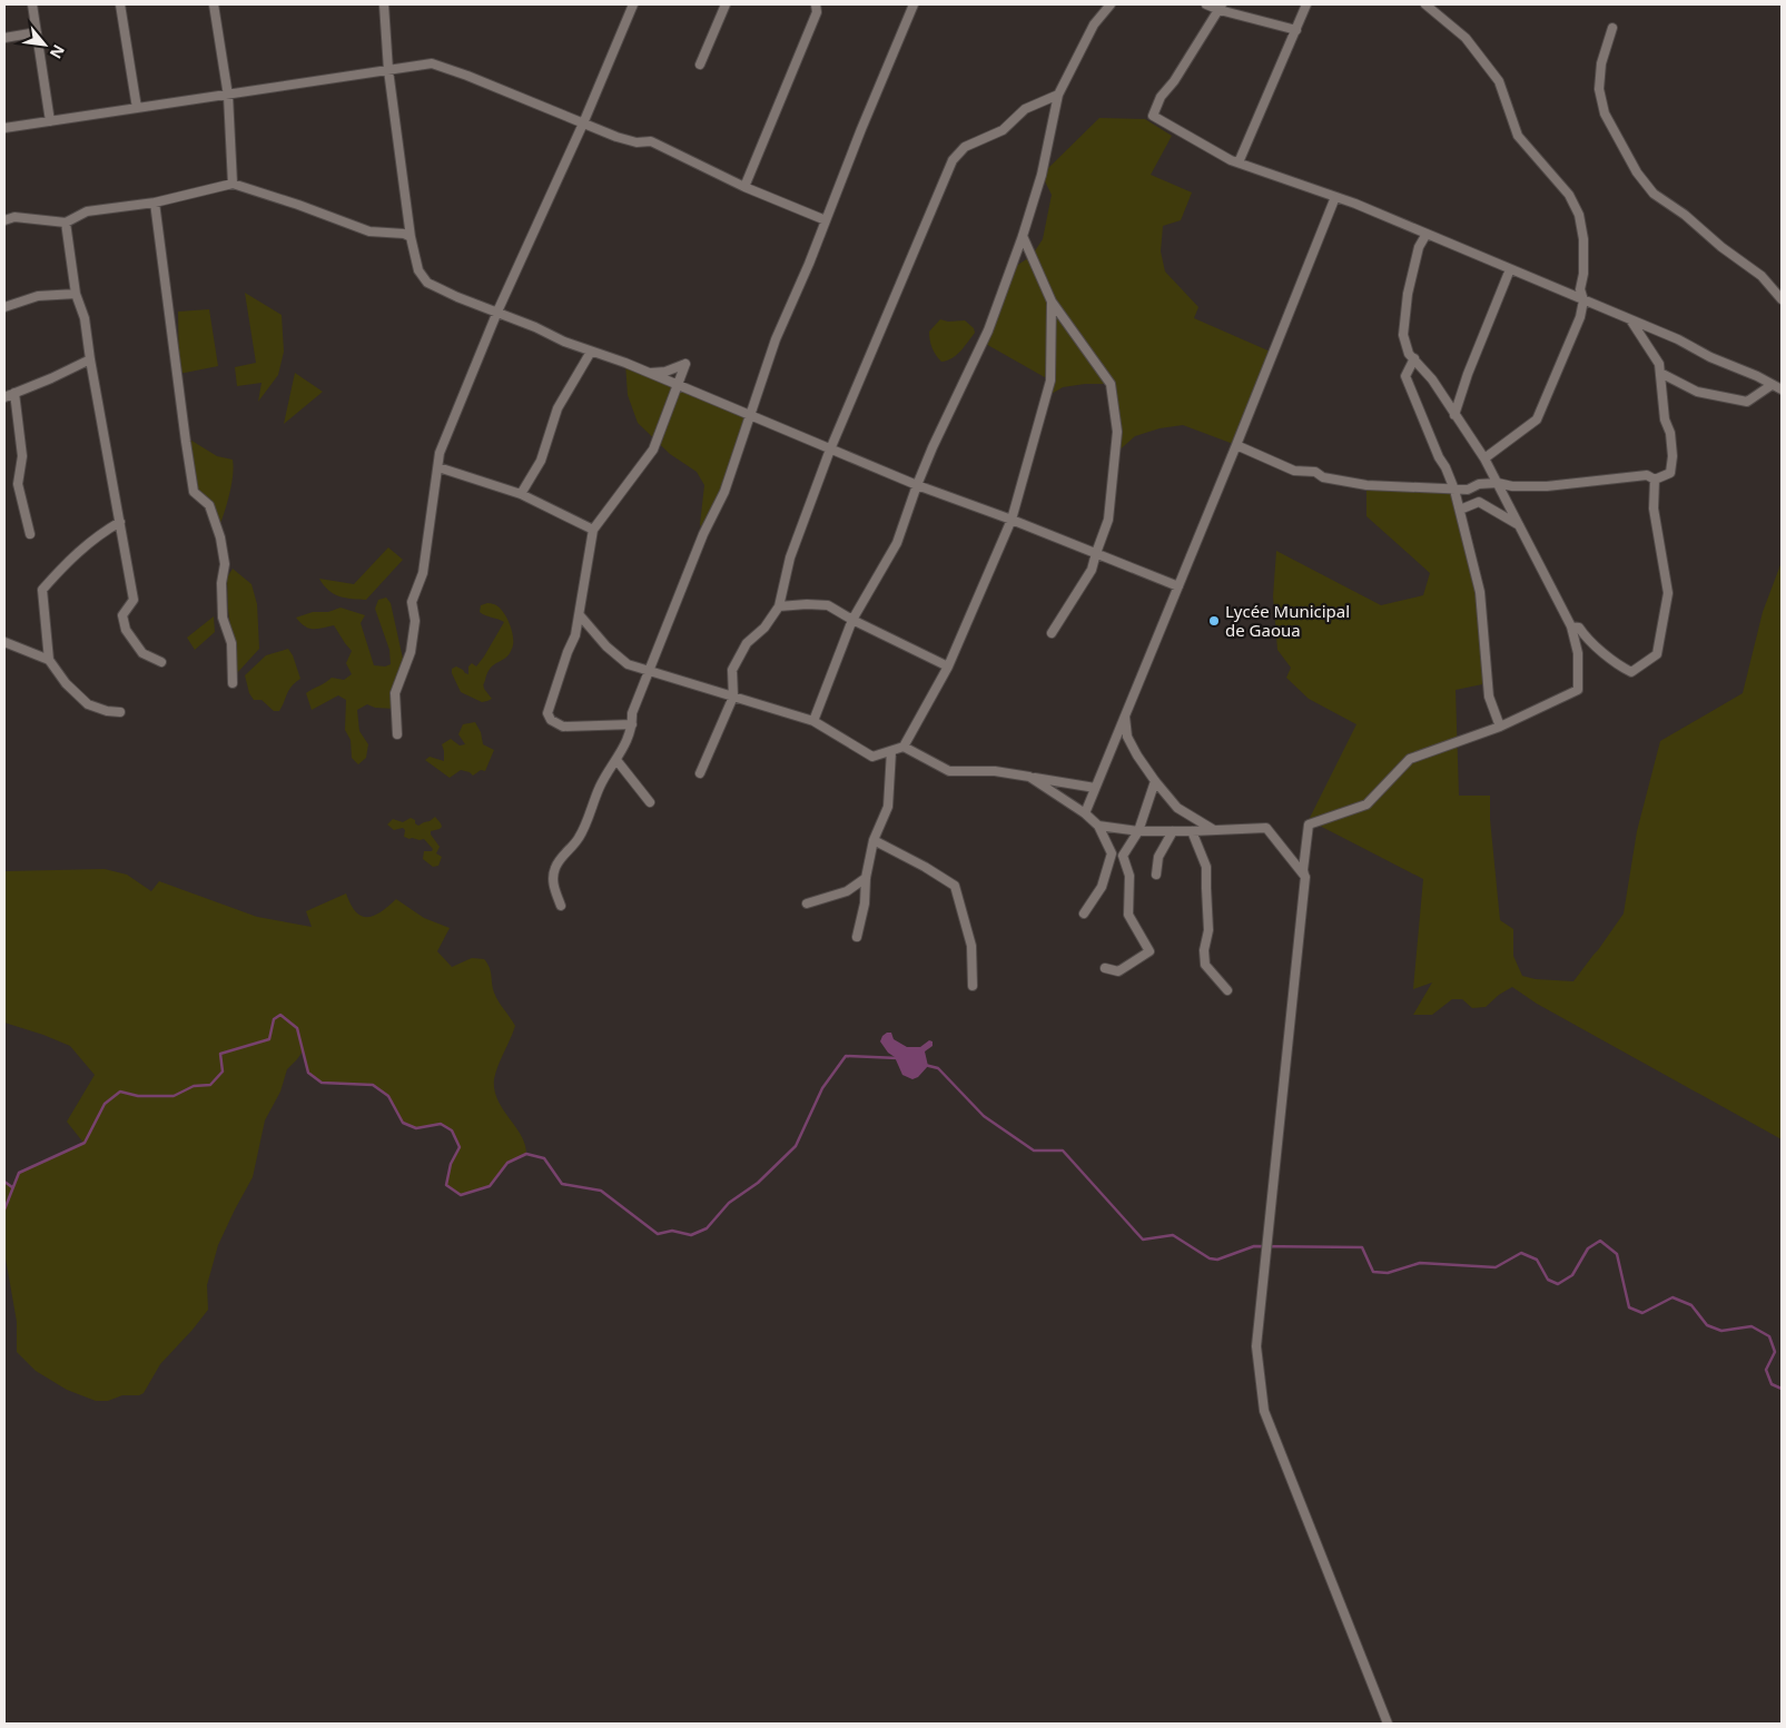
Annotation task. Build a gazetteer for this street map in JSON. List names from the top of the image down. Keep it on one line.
{"places":["Lycée Municipal de Gaoua"],"north":"bottom right"}
